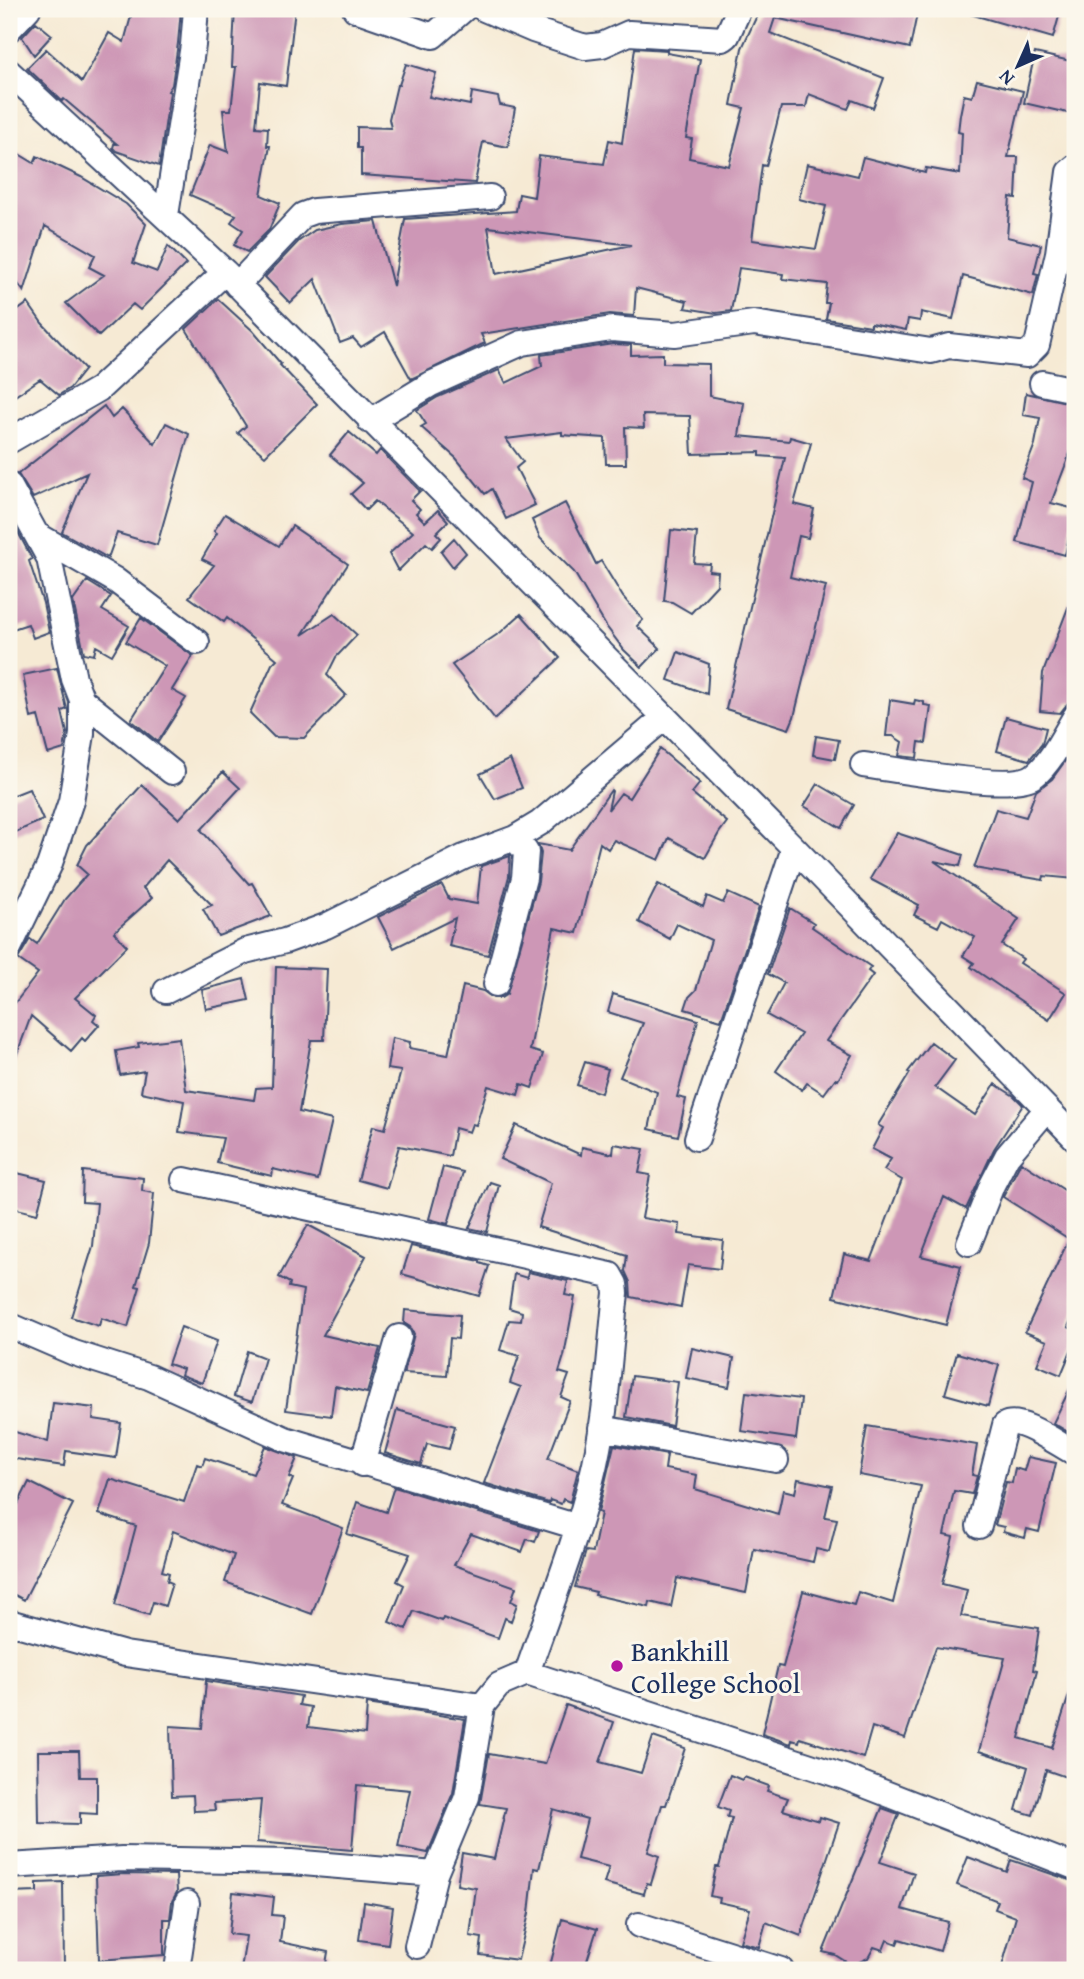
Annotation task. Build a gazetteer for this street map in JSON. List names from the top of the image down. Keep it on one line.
{"places":["Bankhill College School"],"north":"bottom left"}
